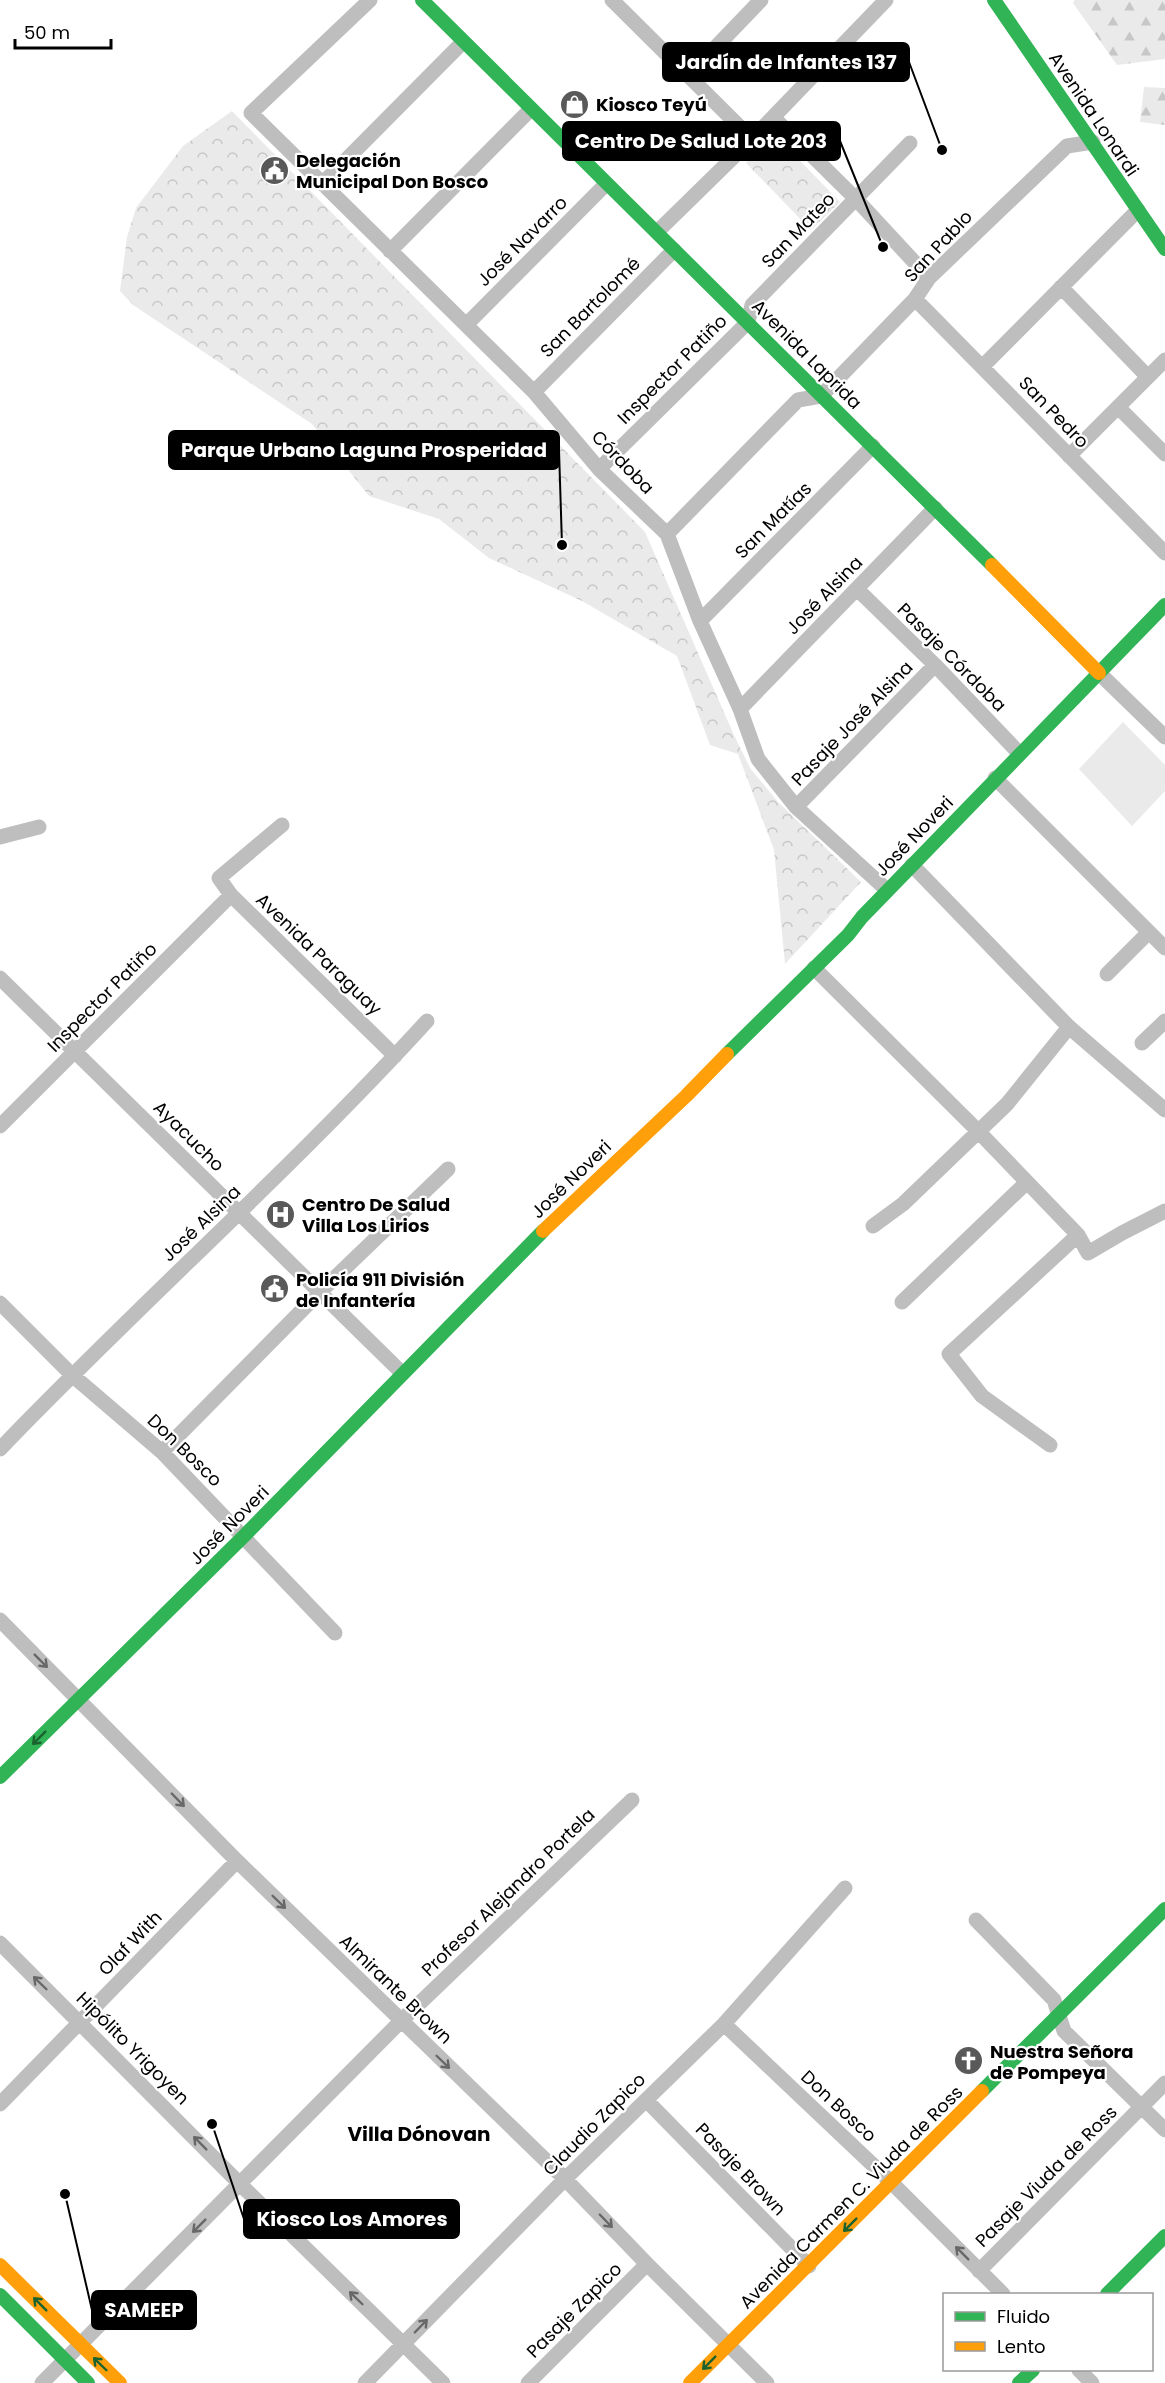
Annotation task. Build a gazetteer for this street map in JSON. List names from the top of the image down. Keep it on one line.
{"streets":{"street":["Avenida Lonardi","San Mateo","José Navarro","San Pablo","San Bartolomé","Avenida Laprida","Inspector Patiño","San Pedro","Córdoba","San Matías","José Alsina","Pasaje Córdoba","Pasaje José Alsina","José Noveri","Avenida Paraguay","Ayacucho","Don Bosco","Profesor Alejandro Portela","Olaf With","Almirante Brown","Hipólito Yrigoyen","Claudio Zapico","Pasaje Brown","Pasaje Viuda de Ross","Avenida Carmen C. Viuda de Ross","Pasaje Zapico"]},"crossings":[["Avenida Lonardi","San Pablo"],["San Mateo","Avenida Laprida"],["San Mateo","Inspector Patiño"],["José Navarro","Avenida Laprida"],["José Navarro","Córdoba"],["San Pablo","Avenida Laprida"],["San Pablo","San Pedro"],["San Bartolomé","Avenida Laprida"],["San Bartolomé","Córdoba"],["Avenida Laprida","Inspector Patiño"],["Avenida Laprida","San Matías"],["Avenida Laprida","José Alsina"],["Avenida Laprida","José Noveri"],["Inspector Patiño","Córdoba"],["Inspector Patiño","Avenida Paraguay"],["Inspector Patiño","Ayacucho"],["Córdoba","San Matías"],["Córdoba","José Alsina"],["Córdoba","Pasaje José Alsina"],["Córdoba","José Noveri"],["José Alsina","Pasaje Córdoba"],["José Alsina","Avenida Paraguay"],["José Alsina","Ayacucho"],["José Alsina","Don Bosco"],["Pasaje Córdoba","Pasaje José Alsina"],["Pasaje Córdoba","José Noveri"],["José Noveri","Ayacucho"],["José Noveri","Don Bosco"],["José Noveri","Almirante Brown"],["Don Bosco","Claudio Zapico"],["Don Bosco","Pasaje Viuda de Ross"],["Don Bosco","Avenida Carmen C. Viuda de Ross"],["Profesor Alejandro Portela","Almirante Brown"],["Profesor Alejandro Portela","Hipólito Yrigoyen"],["Olaf With","Almirante Brown"],["Olaf With","Hipólito Yrigoyen"],["Almirante Brown","Claudio Zapico"],["Almirante Brown","Avenida Carmen C. Viuda de Ross"],["Almirante Brown","Pasaje Zapico"],["Hipólito Yrigoyen","Claudio Zapico"],["Claudio Zapico","Pasaje Brown"],["Pasaje Brown","Avenida Carmen C. Viuda de Ross"]],"one_way":["Almirante Brown","Hipólito Yrigoyen"],"districts":["Villa Dónovan"],"places":{"shop":["Kiosco Teyú"],"other":["Jardín de Infantes 137","Centro De Salud Lote 203","Parque Urbano Laguna Prosperidad","Kiosco Los Amores","SAMEEP"],"public building":["Delegación Municipal Don Bosco","Policía 911 División de Infantería"],"hospital":["Centro De Salud Villa Los Lirios"],"church":["Nuestra Señora de Pompeya"]},"legend":["Fluido","Lento"],"scale_bar":"50 m"}
